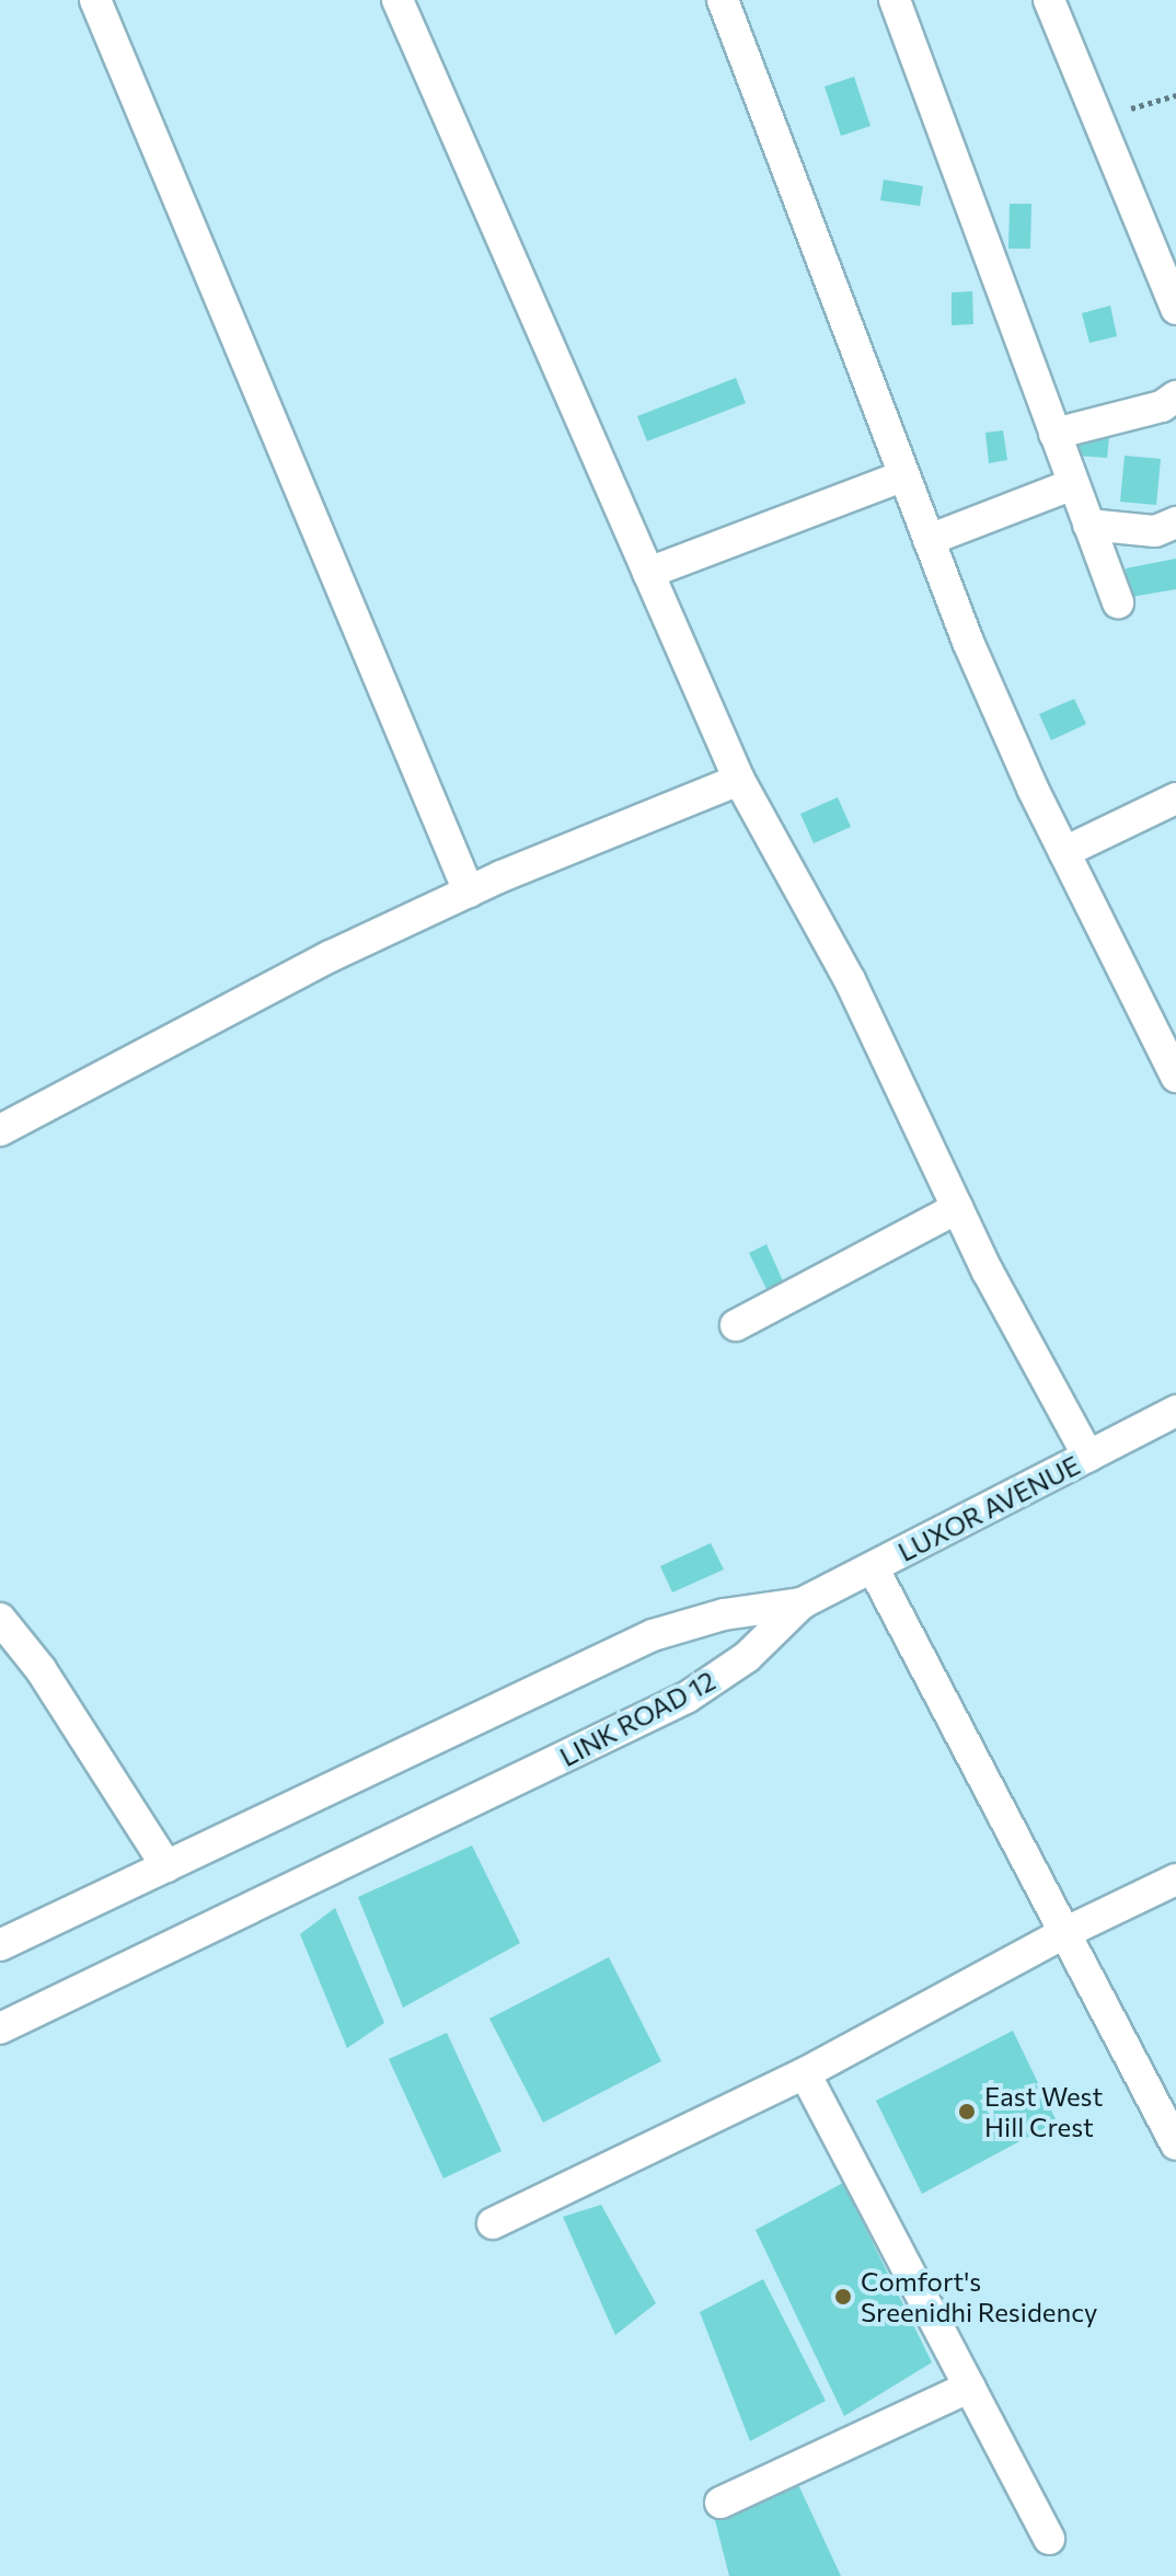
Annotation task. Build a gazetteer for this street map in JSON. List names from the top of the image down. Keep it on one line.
{"streets":{"street":["LUXOR AVENUE","LINK ROAD 12"]},"crossings":[["LUXOR AVENUE","LINK ROAD 12"]],"places":["East West Hill Crest","Comfort's Sreenidhi Residency"]}
